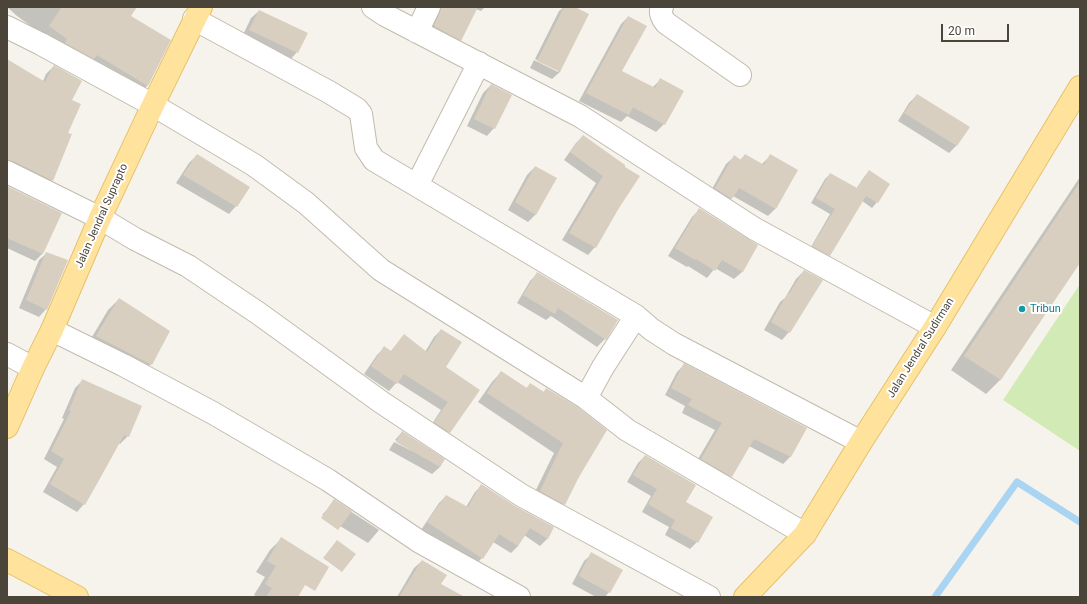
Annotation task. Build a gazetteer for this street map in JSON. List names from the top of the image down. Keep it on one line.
{"streets":{"main road":["Jalan Jendral Suprapto","Jalan Jendral Sudirman"]},"places":["Tribun"],"scale_bar":"20 m"}
